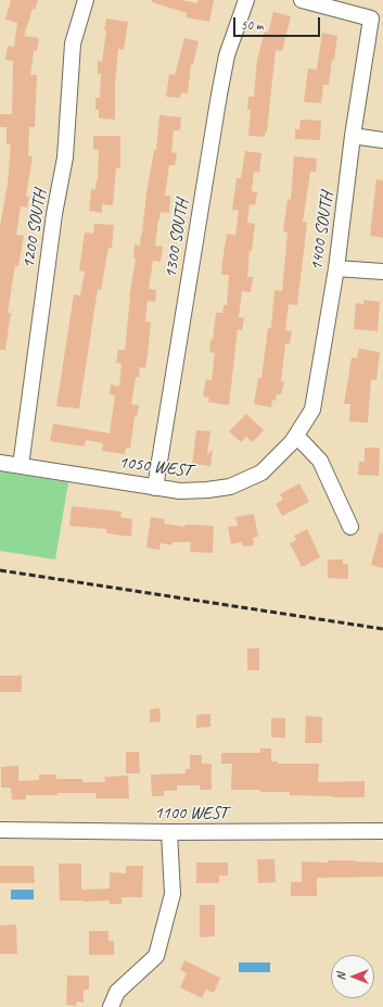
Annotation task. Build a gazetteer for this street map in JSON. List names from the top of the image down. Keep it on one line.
{"streets":{"street":["1200 SOUTH","1400 SOUTH","1300 SOUTH","1050 WEST","1100 WEST"]},"crossings":[["1200 SOUTH","1050 WEST"],["1400 SOUTH","1050 WEST"],["1300 SOUTH","1050 WEST"]],"scale_bar":"50 m","north":"left"}
